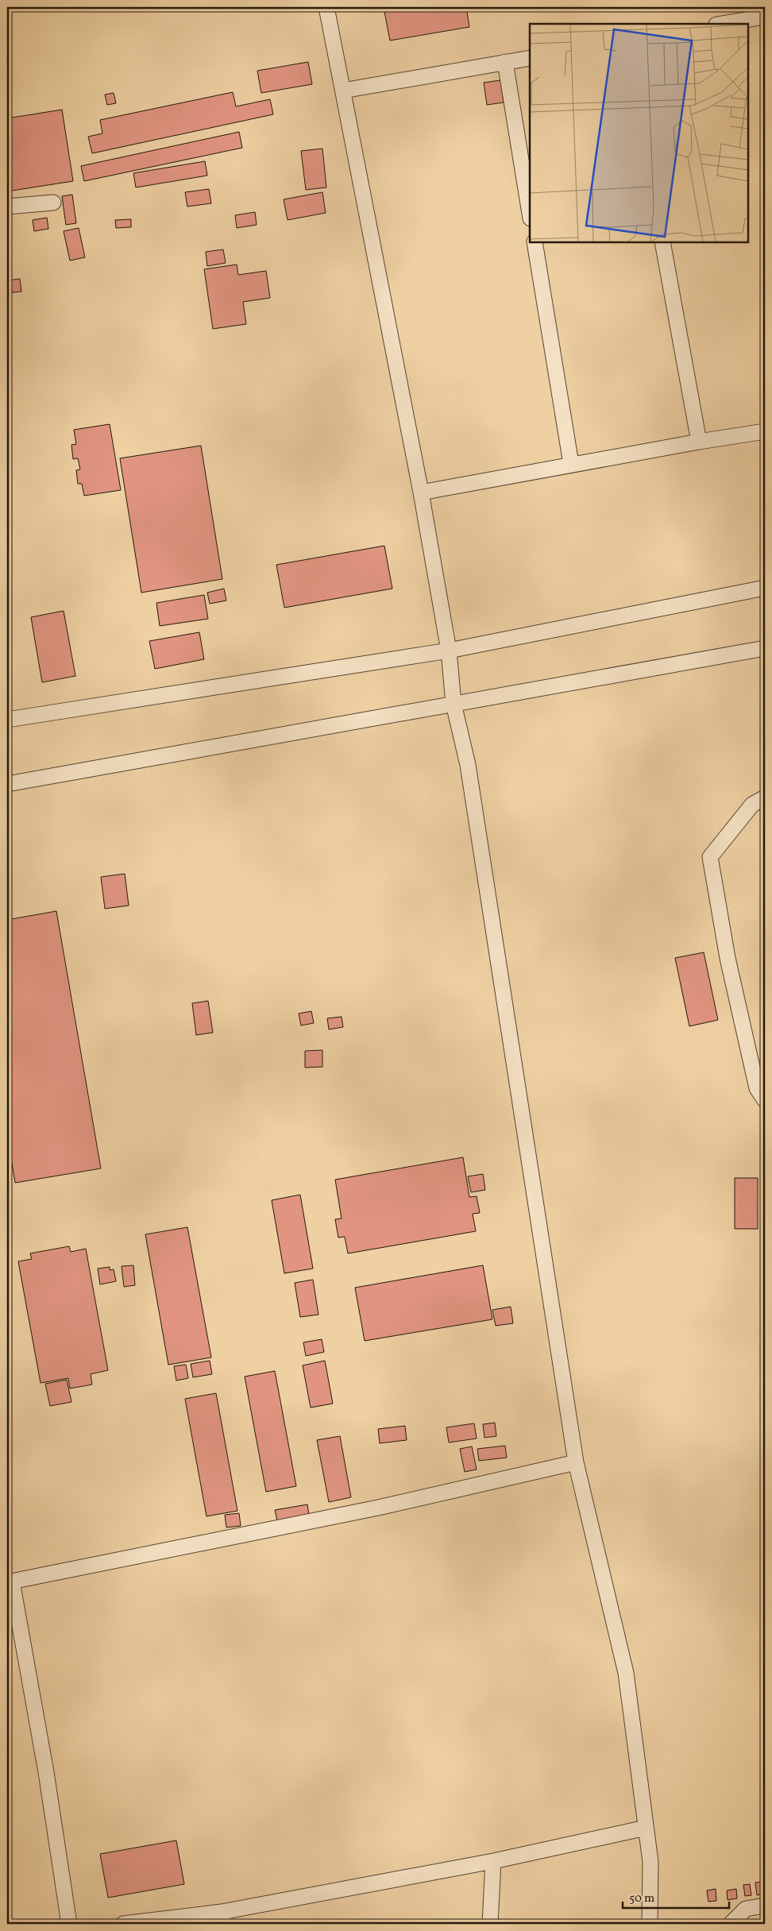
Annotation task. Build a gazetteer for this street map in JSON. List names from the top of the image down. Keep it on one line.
{"scale_bar":"50 m"}
